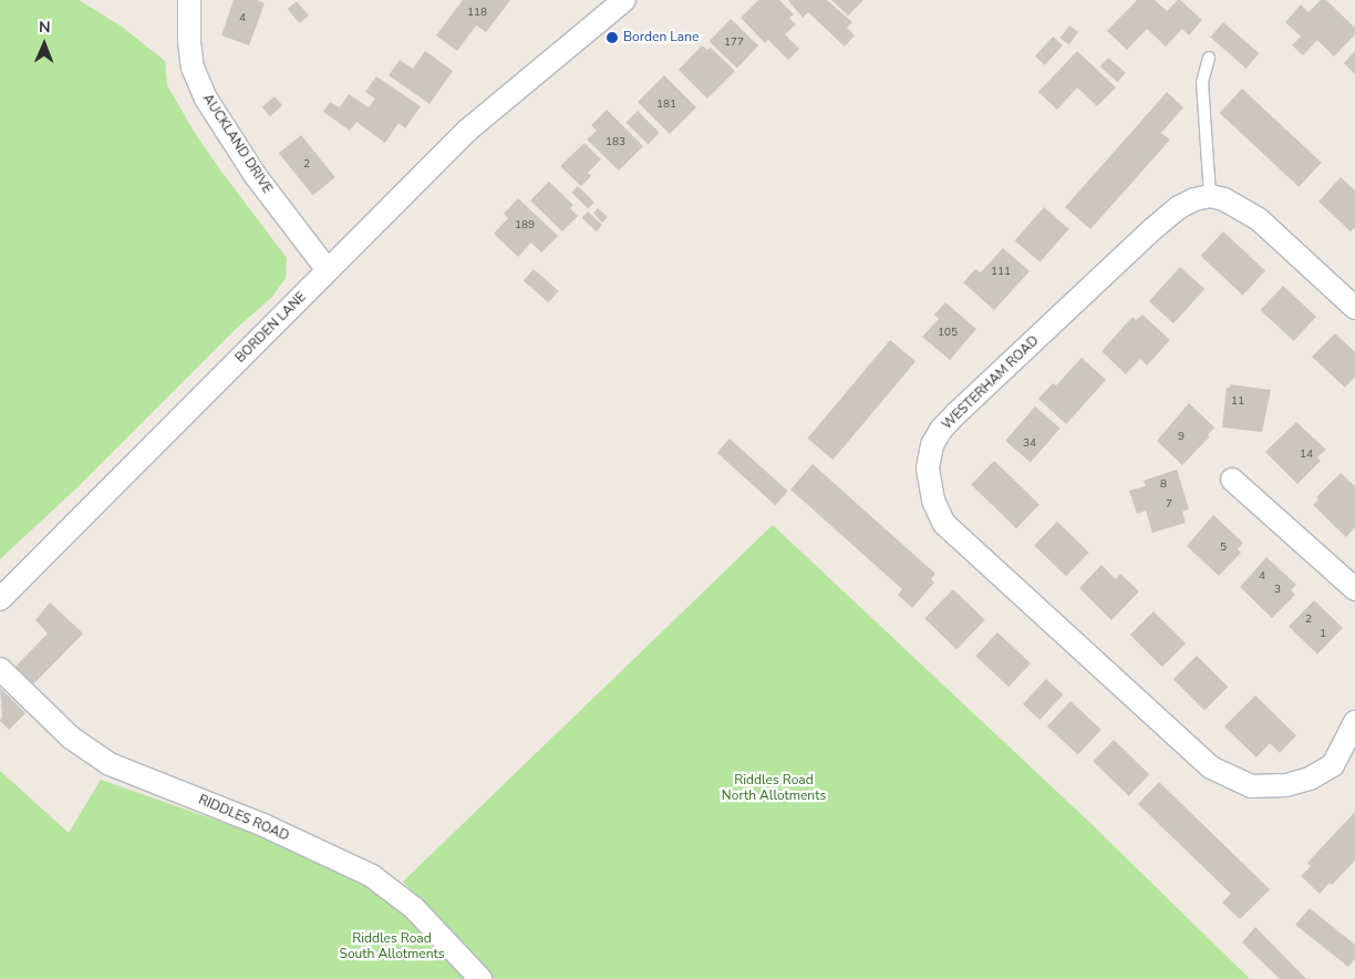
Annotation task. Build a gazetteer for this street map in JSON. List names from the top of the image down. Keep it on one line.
{"streets":{"street":["AUCKLAND DRIVE","BORDEN LANE","WESTERHAM ROAD","RIDDLES ROAD"]},"crossings":[["AUCKLAND DRIVE","BORDEN LANE"]],"parks":["Riddles Road North Allotments","Riddles Road South Allotments"],"places":["Borden Lane"],"house_numbers":["118","4","177","181","183","2","189","111","105","11","9","34","14","8","7","5","4","3","2","1"],"north":"top"}
